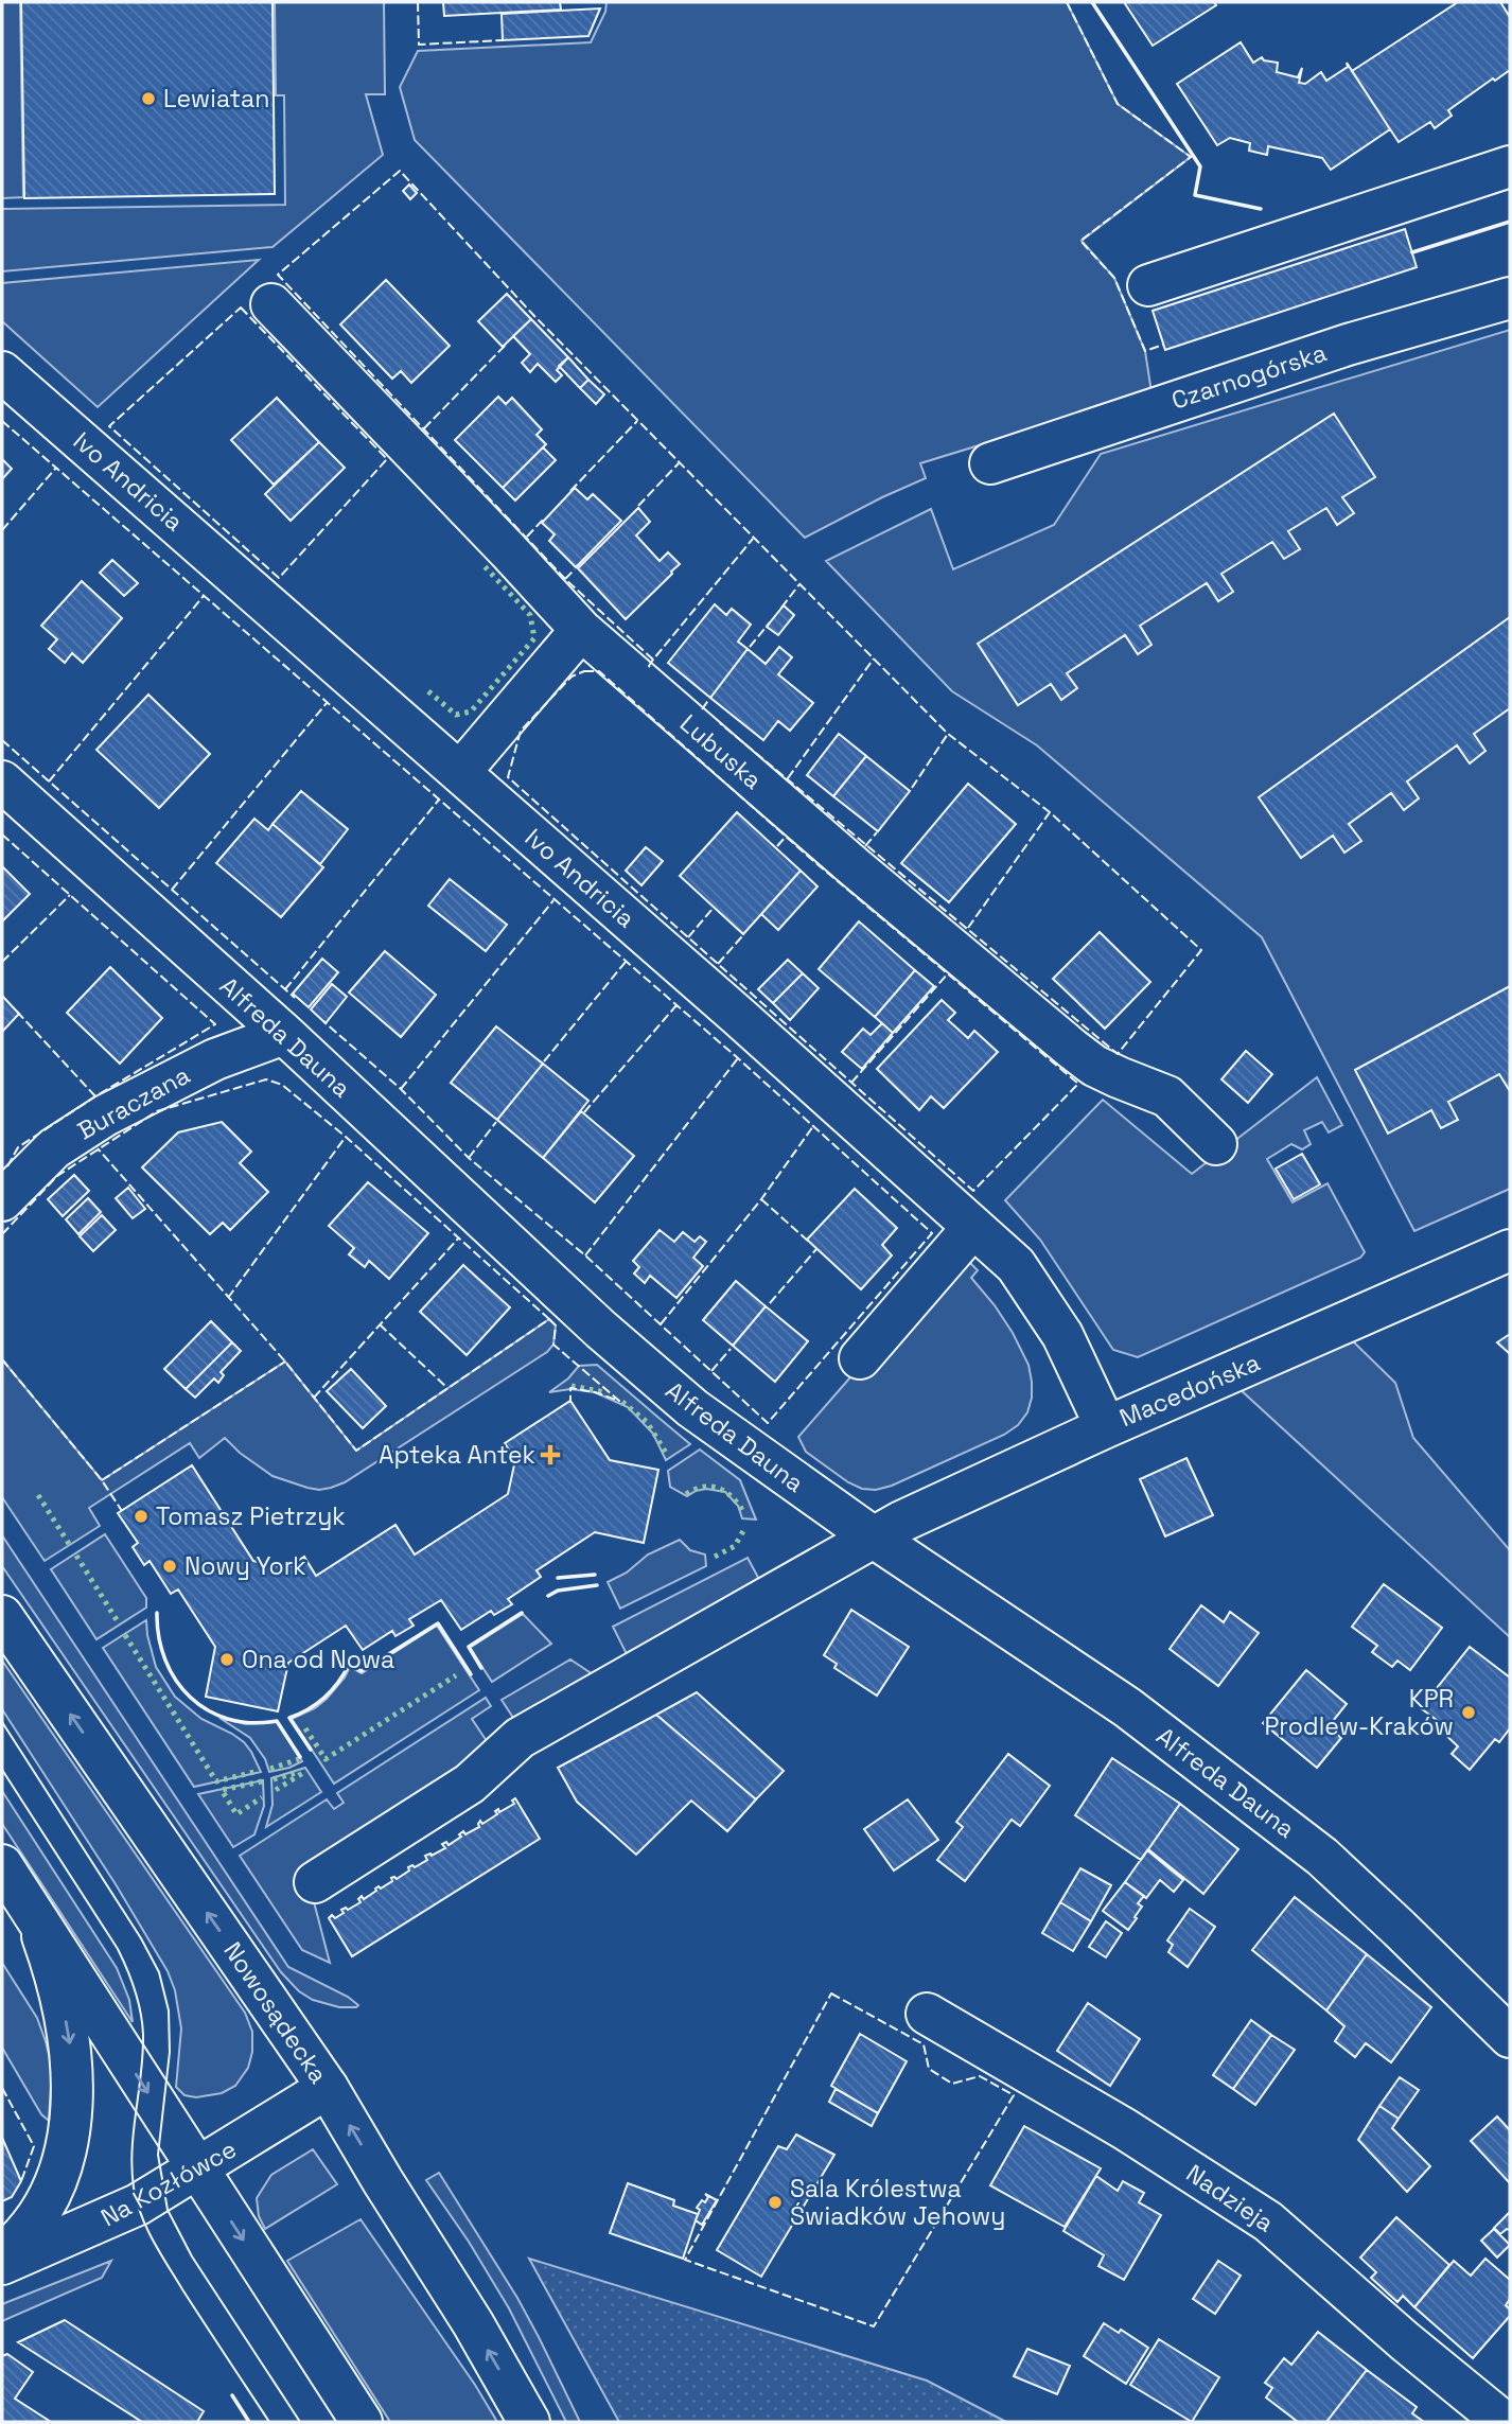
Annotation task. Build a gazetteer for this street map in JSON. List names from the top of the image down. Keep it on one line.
{"streets":{"street":["Czarnogórska","Ivo Andricia","Lubuska","Alfreda Dauna","Buraczana","Macedońska","Nowosądecka","Na Kozłówce","Nadzieja"]},"crossings":[["Ivo Andricia","Macedońska"],["Alfreda Dauna","Buraczana"],["Alfreda Dauna","Macedońska"],["Nowosądecka","Na Kozłówce"]],"places":{"other":["Lewiatan","Tomasz Pietrzyk","Nowy York","Ona od Nowa","KPR Prodlew-Kraków","Sala Królestwa Świadków Jehowy"],"health":["Apteka Antek"]}}
